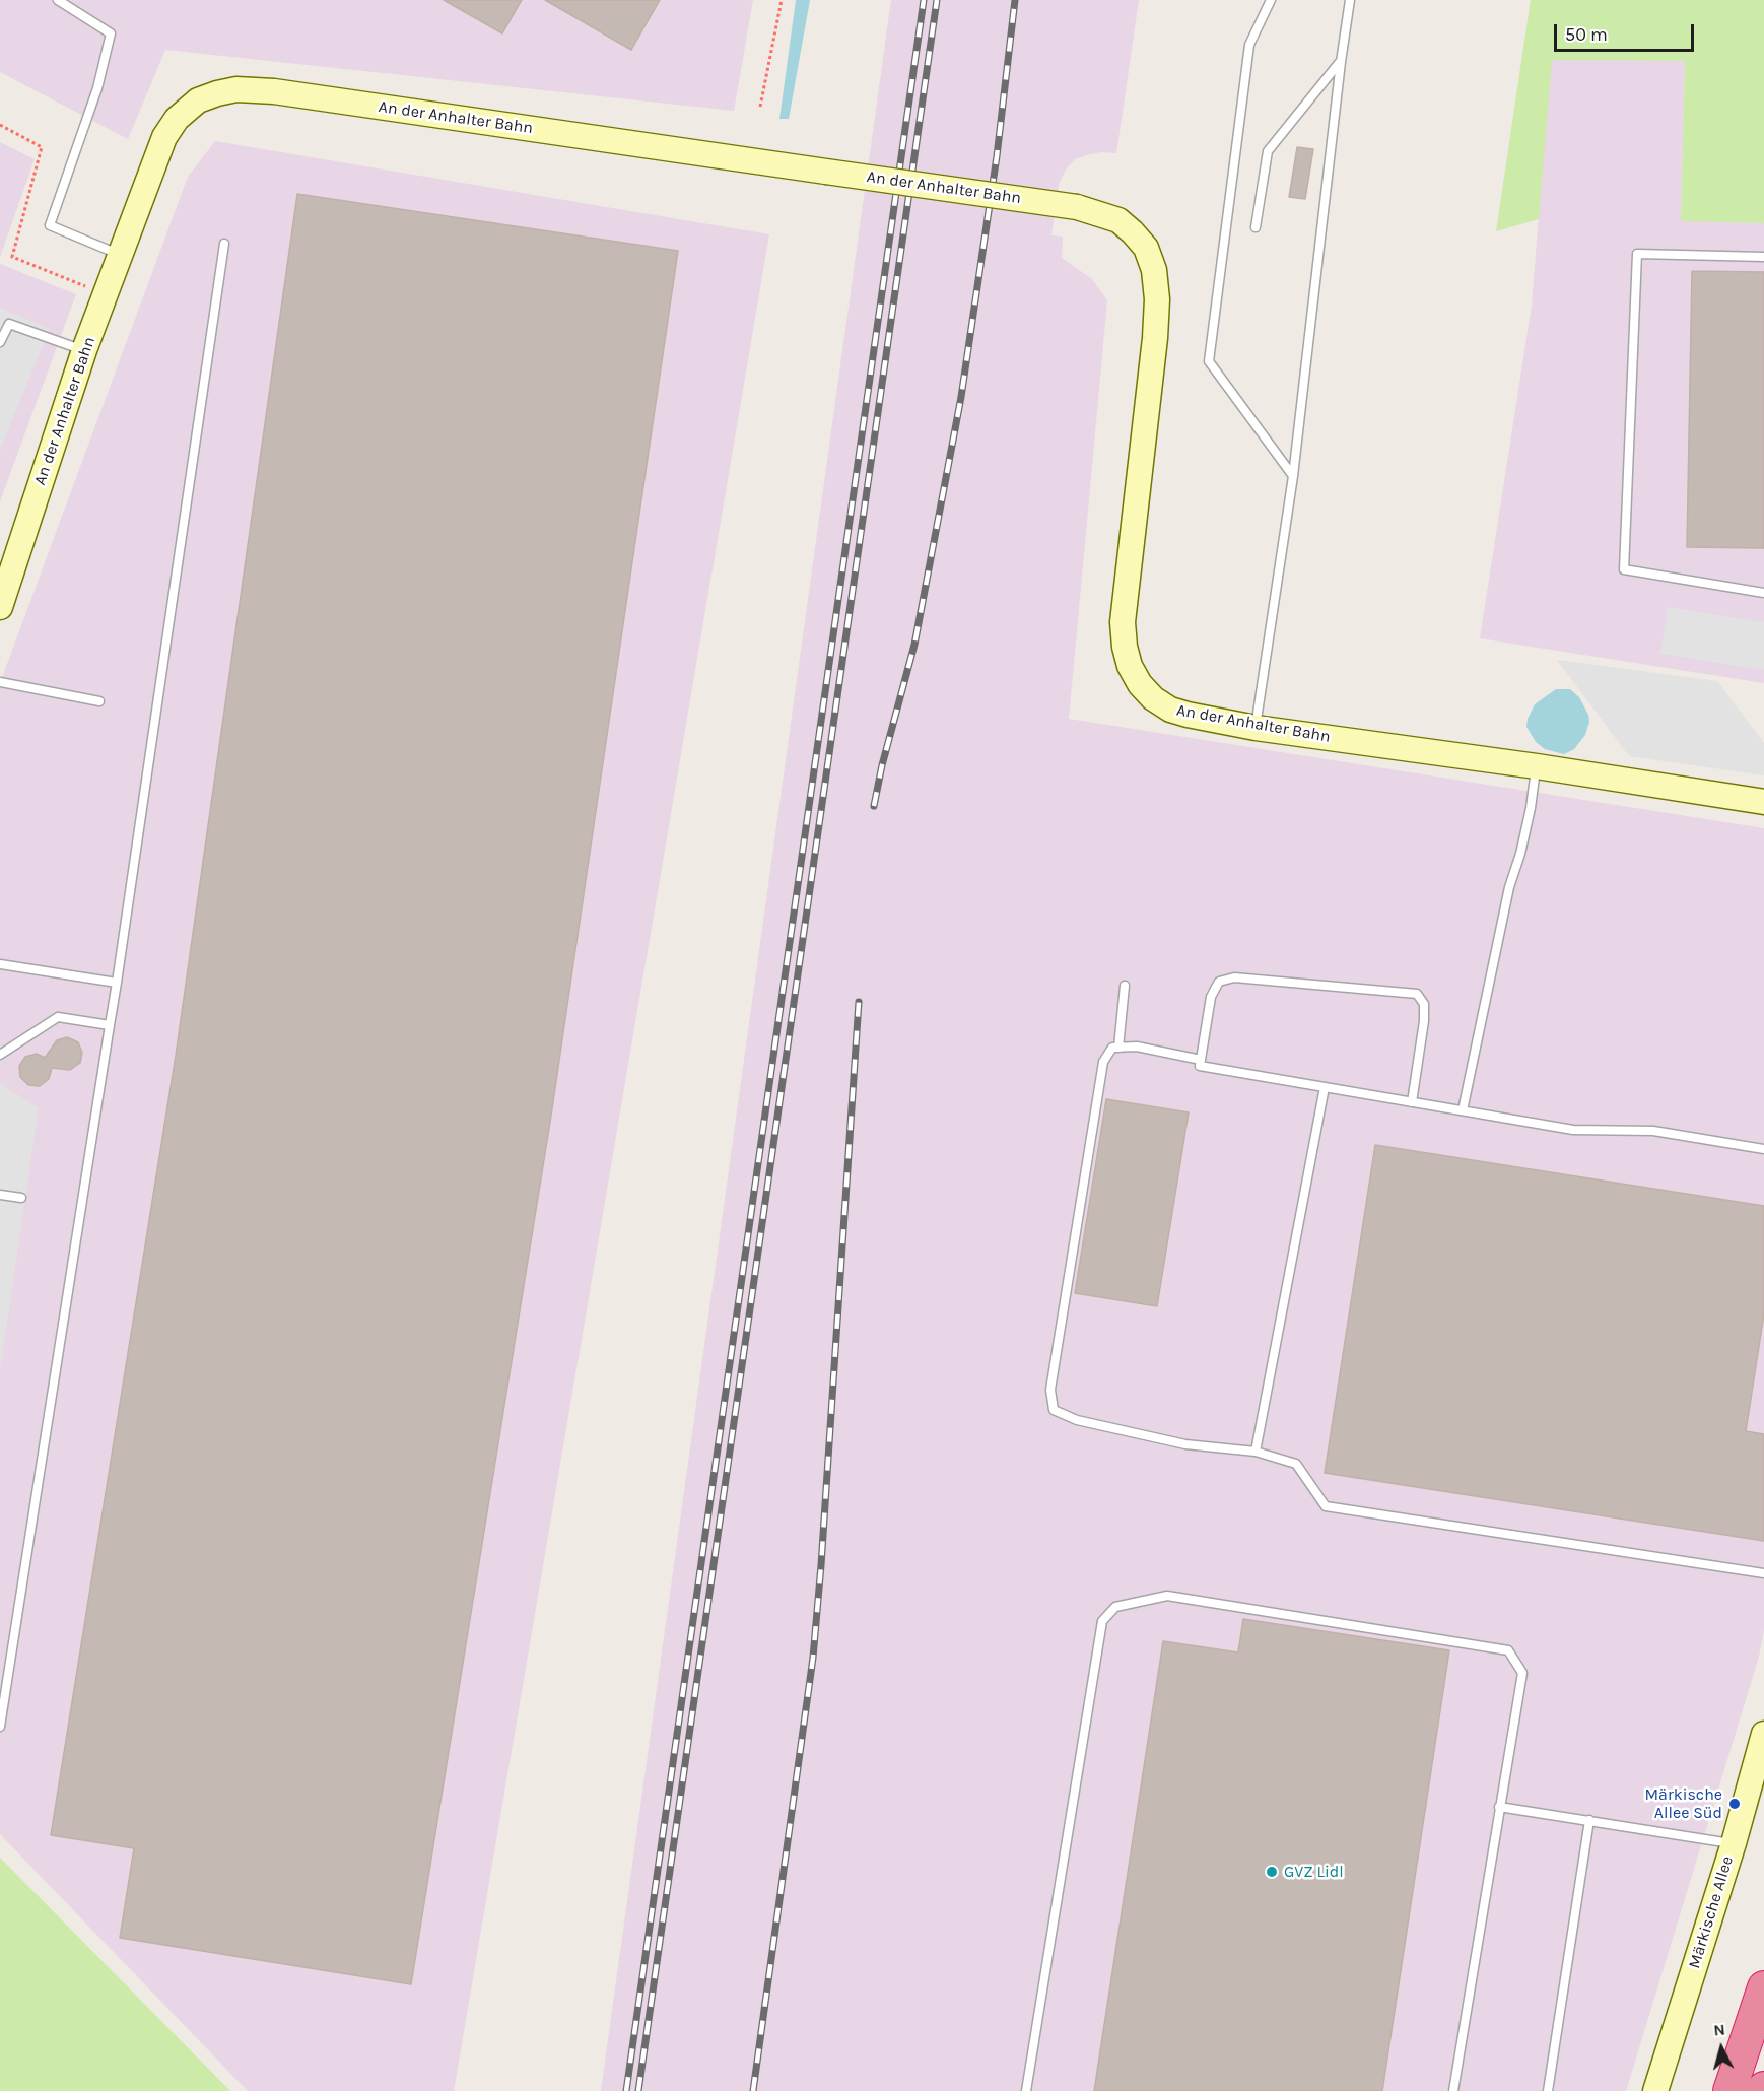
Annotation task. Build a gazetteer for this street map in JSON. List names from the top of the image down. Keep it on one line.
{"streets":{"street":["An der Anhalter Bahn","Märkische Allee"]},"places":["Märkische Allee Süd","GVZ Lidl"],"scale_bar":"50 m","north":"top"}
